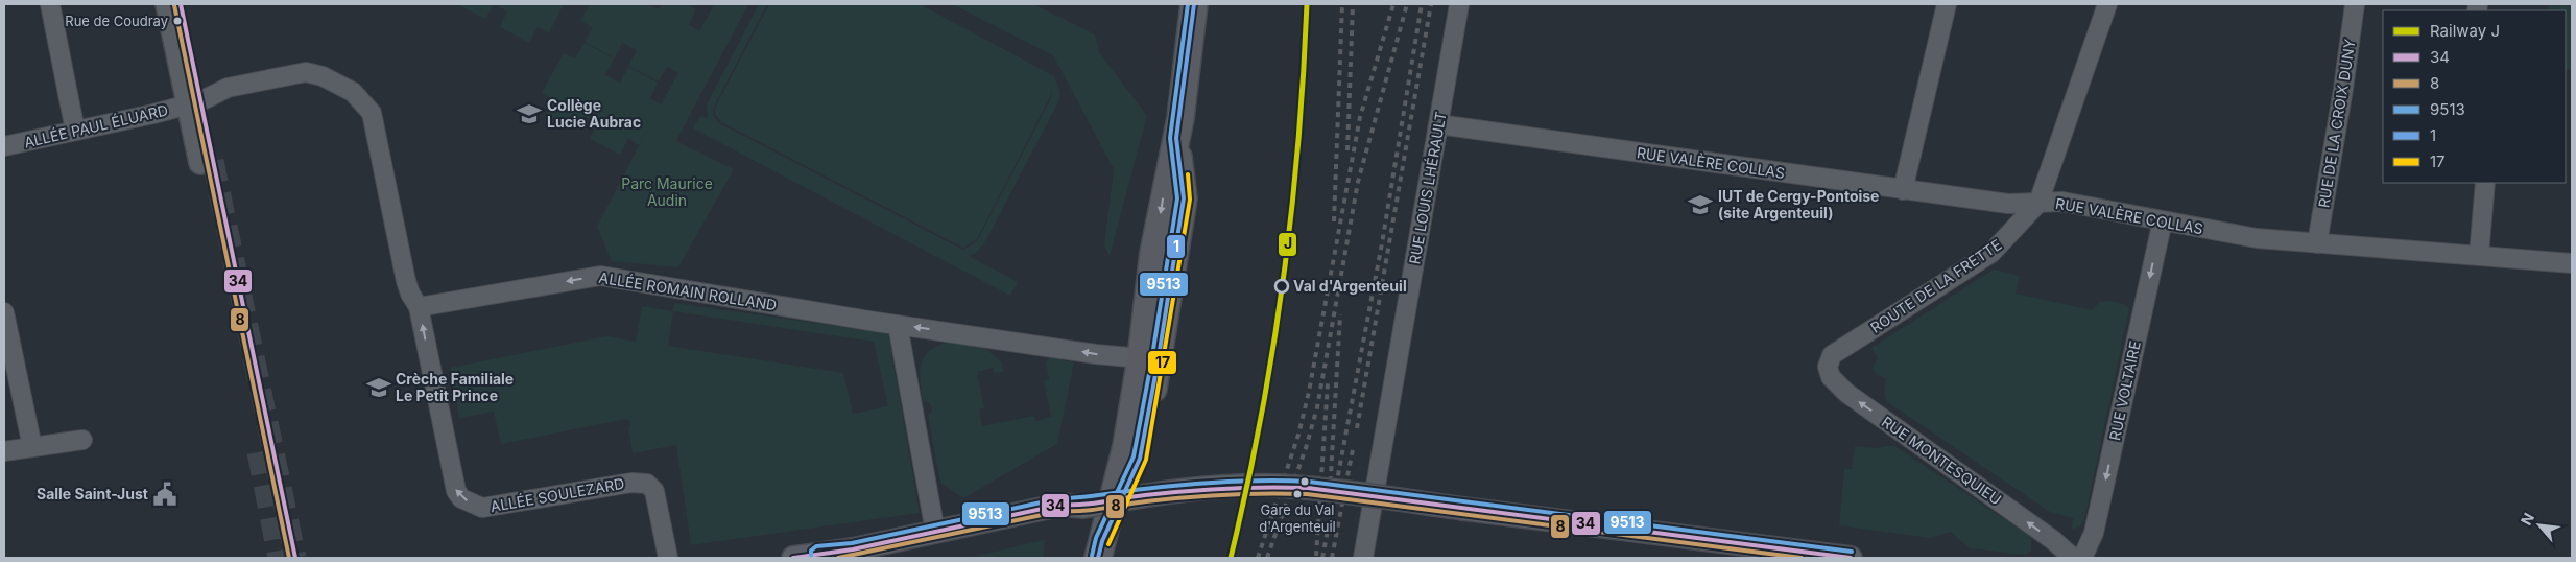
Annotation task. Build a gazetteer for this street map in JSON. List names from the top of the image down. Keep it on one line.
{"streets":{"street":["RUE DE LA CROIX DUNY","ALLÉE PAUL ÉLUARD","RUE VALÈRE COLLAS","RUE LOUIS LHÉRAULT","ROUTE DE LA FRETTE","ALLÉE ROMAIN ROLLAND","RUE VOLTAIRE","RUE MONTESQUIEU","ALLÉE SOULEZARD"]},"crossings":[["RUE DE LA CROIX DUNY","RUE VALÈRE COLLAS"],["RUE VALÈRE COLLAS","RUE LOUIS LHÉRAULT"],["RUE VALÈRE COLLAS","ROUTE DE LA FRETTE"],["RUE VALÈRE COLLAS","RUE VOLTAIRE"],["ROUTE DE LA FRETTE","RUE MONTESQUIEU"],["ALLÉE ROMAIN ROLLAND","ALLÉE SOULEZARD"]],"one_way":["ALLÉE ROMAIN ROLLAND","RUE VOLTAIRE","RUE MONTESQUIEU"],"parks":["Parc Maurice Audin"],"places":{"other":["Rue de Coudray","Val d'Argenteuil","Gare du Val d'Argenteuil"],"school or university":["Collège Lucie Aubrac","IUT de Cergy-Pontoise (site Argenteuil)","Crèche Familiale Le Petit Prince"],"public building":["Salle Saint-Just"]},"lines":["rail line J","transit line 34","transit line 9513","transit line 1","transit line 8","transit line 17"],"legend":["Railway J","34","8","9513","1","17"],"north":"top left"}
